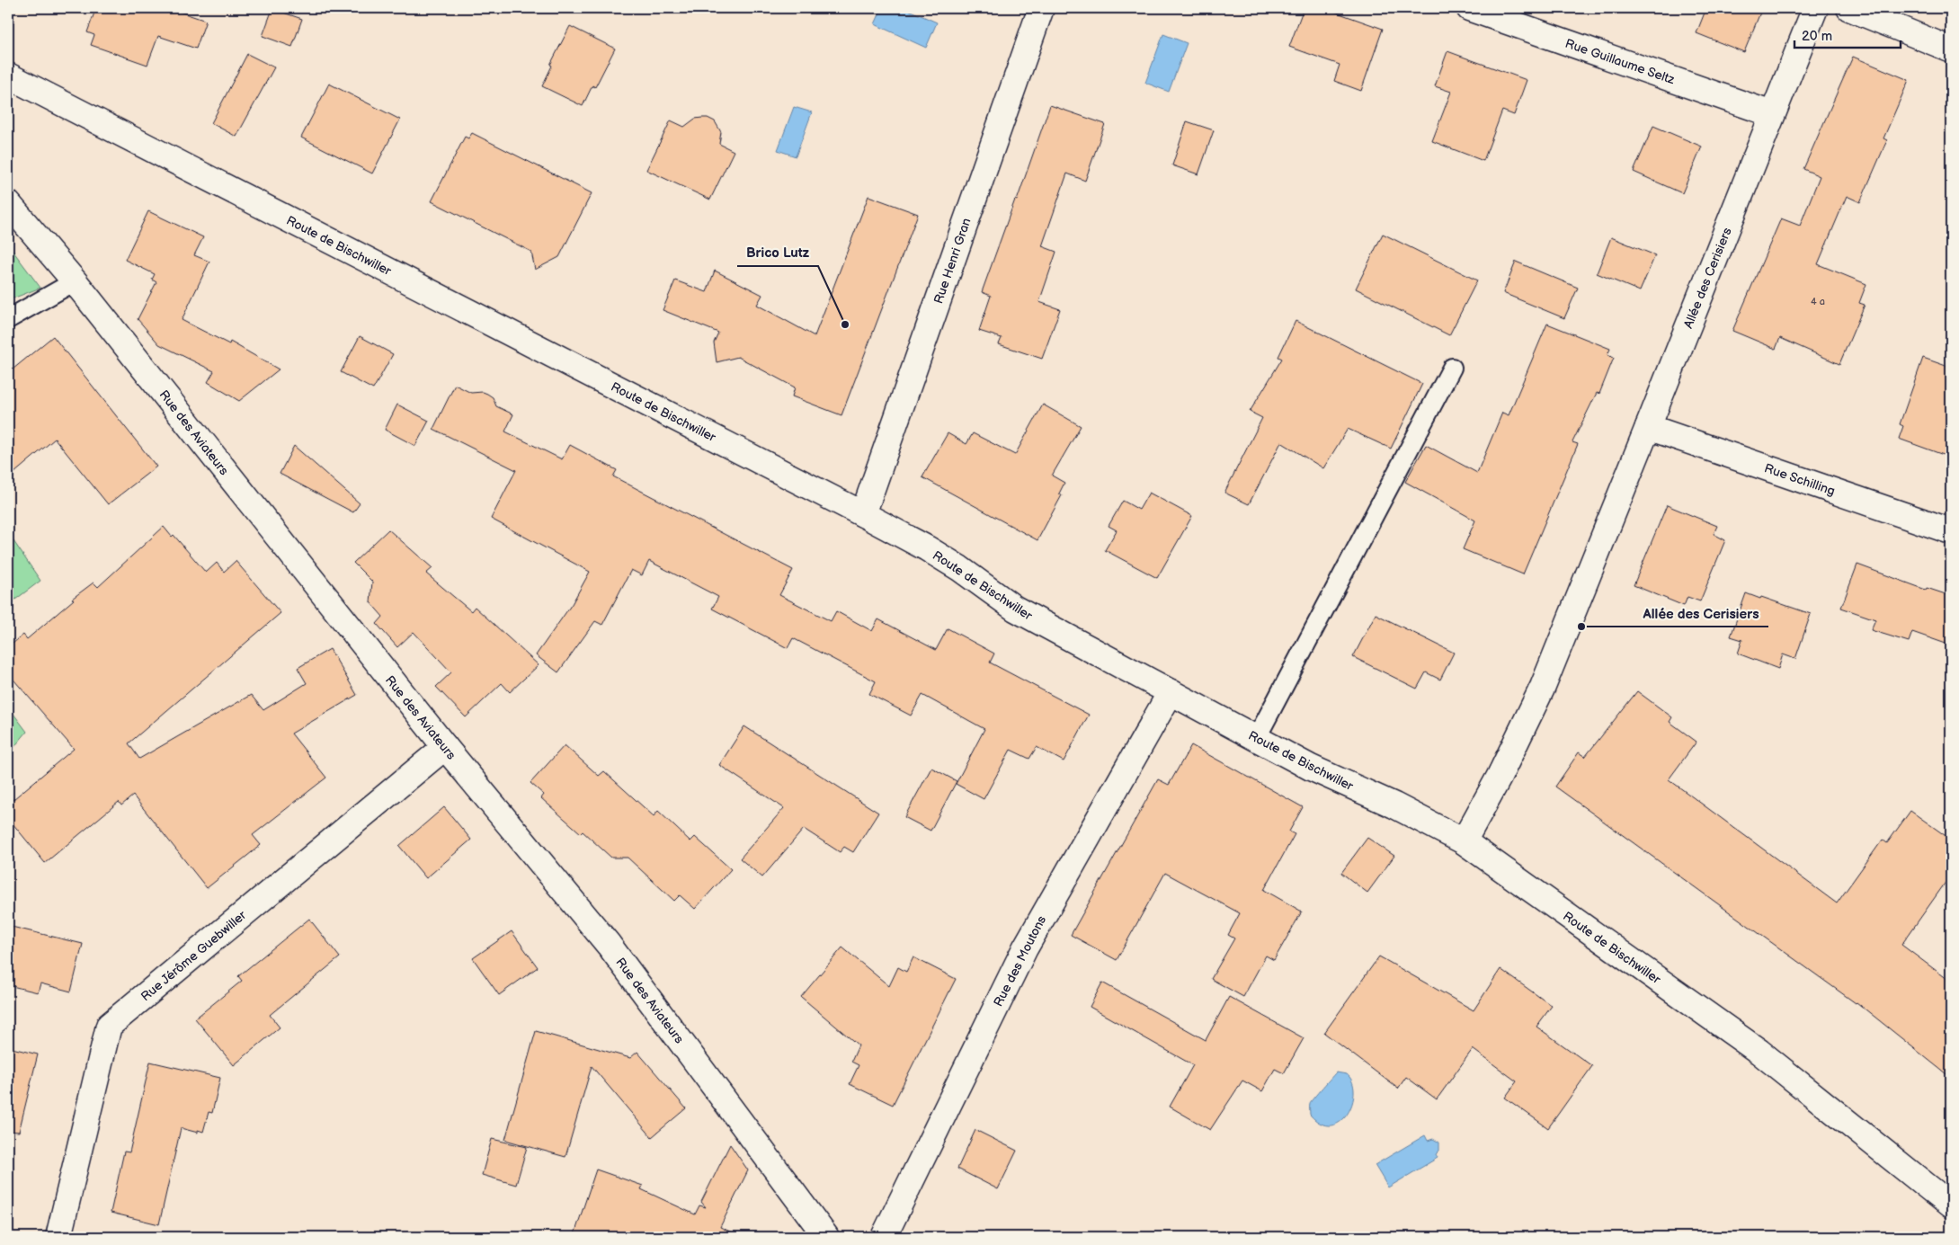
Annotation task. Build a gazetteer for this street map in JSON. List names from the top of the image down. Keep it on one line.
{"streets":{"street":["Rue Guillaume Seltz","Route de Bischwiller","Rue Henri Gran","Allée des Cerisiers","Rue des Aviateurs","Rue Schilling","Rue Jérôme Guebwiller","Rue des Moutons"]},"crossings":[["Rue Guillaume Seltz","Allée des Cerisiers"],["Route de Bischwiller","Rue Henri Gran"],["Route de Bischwiller","Allée des Cerisiers"],["Route de Bischwiller","Rue des Moutons"],["Allée des Cerisiers","Rue Schilling"],["Rue des Aviateurs","Rue Jérôme Guebwiller"]],"places":["Brico Lutz","Allée des Cerisiers"],"house_numbers":["4 a"],"scale_bar":"20 m"}
